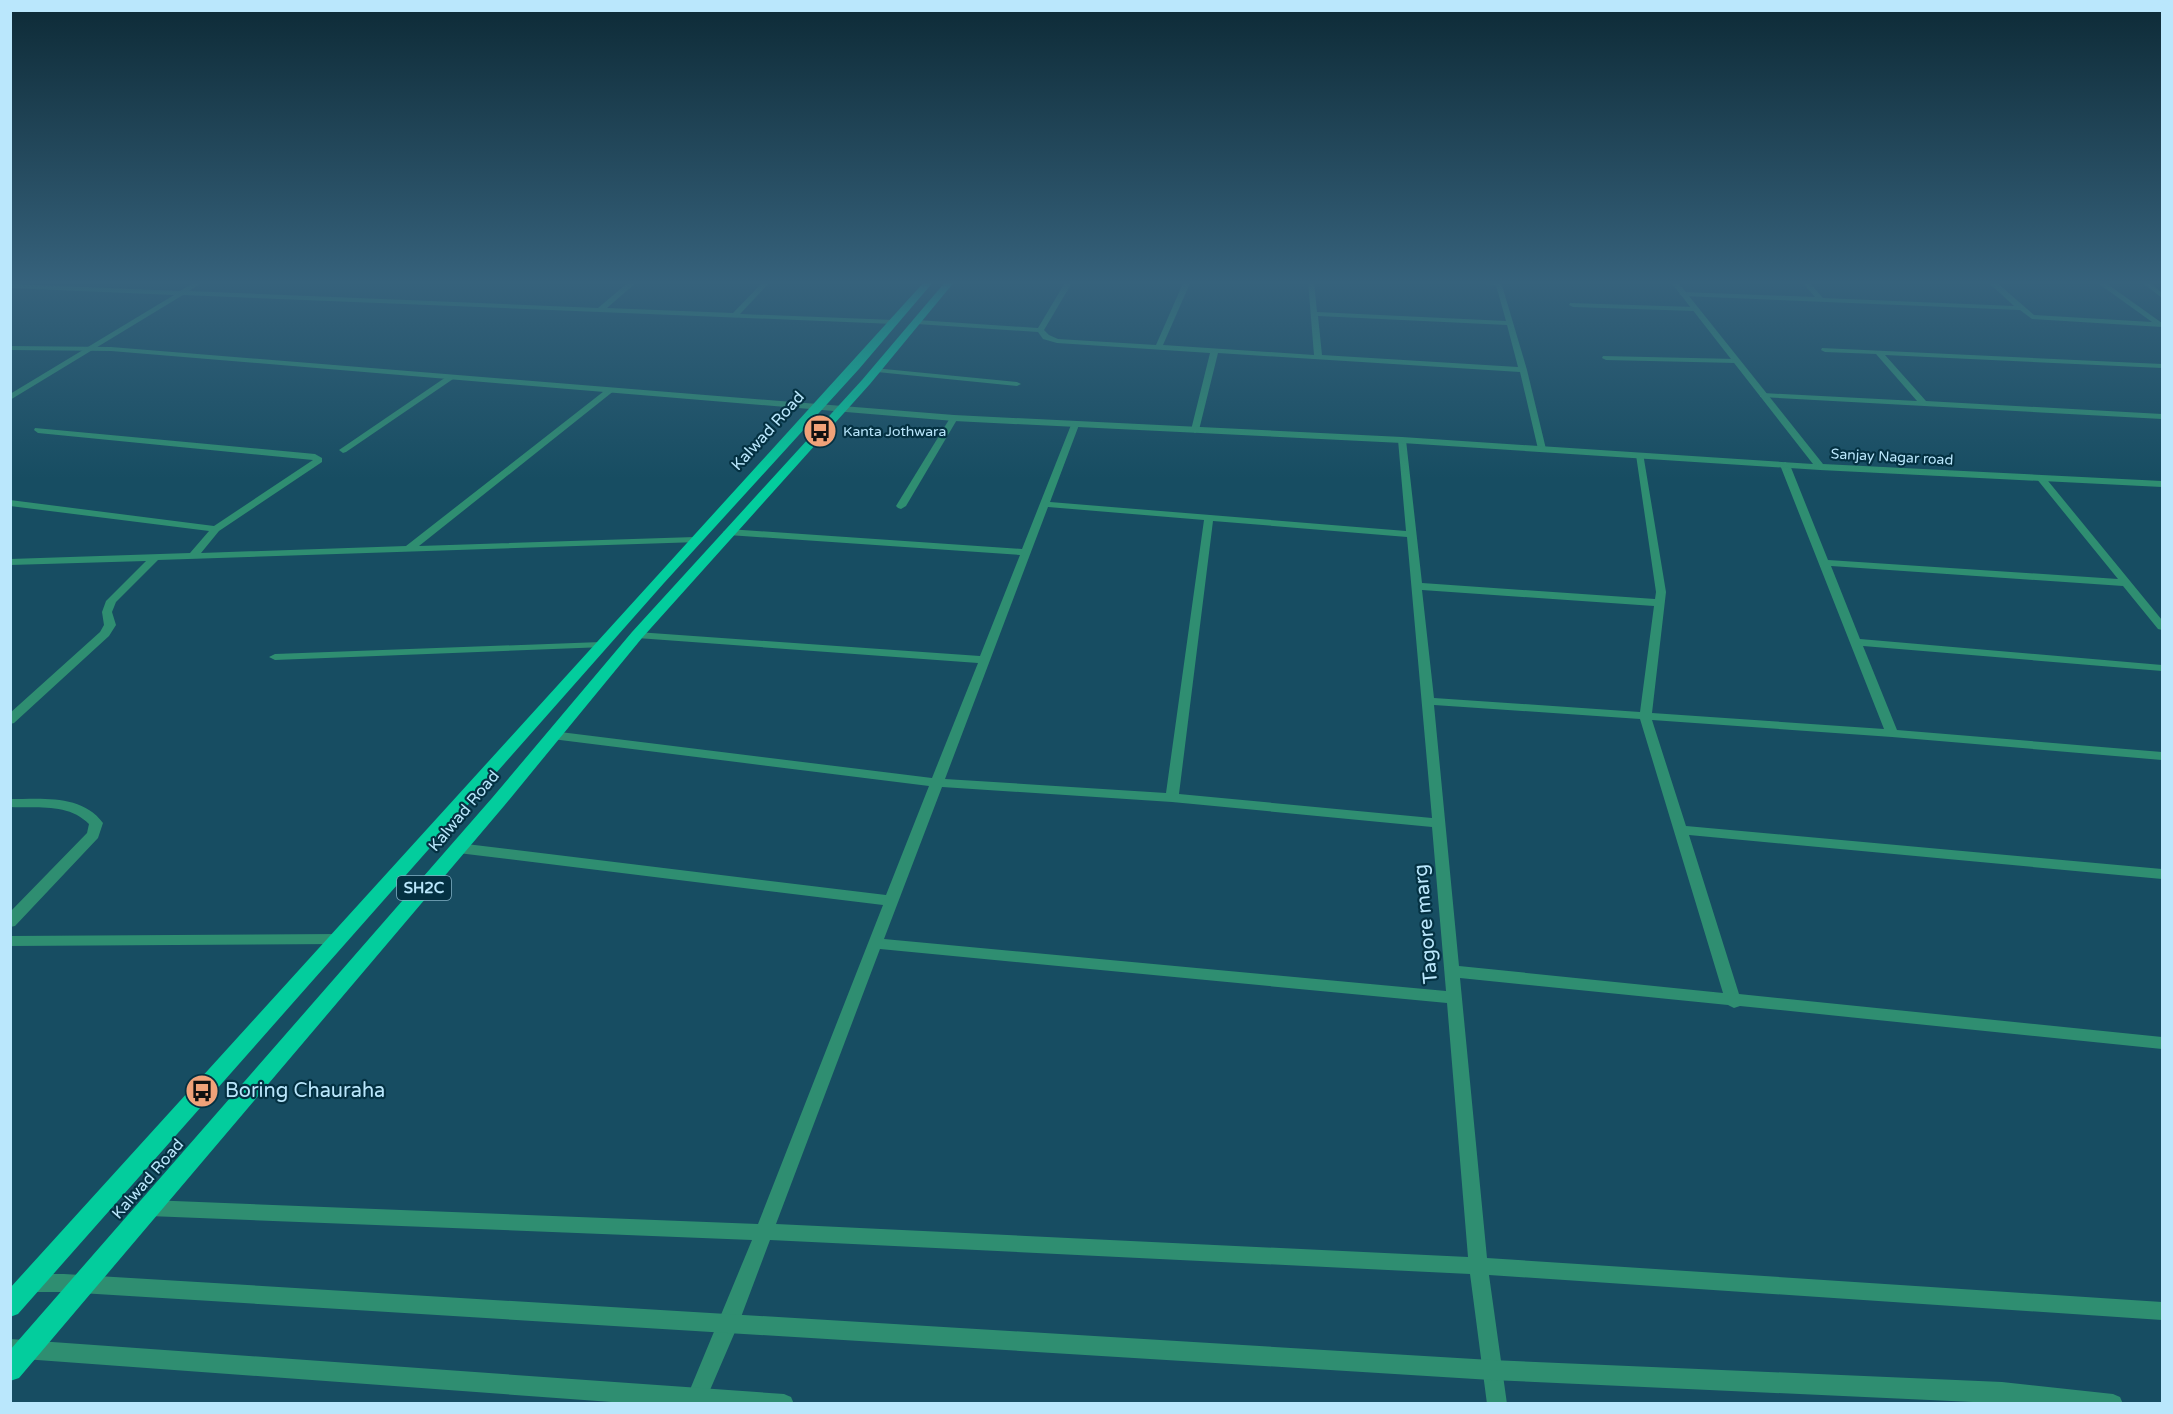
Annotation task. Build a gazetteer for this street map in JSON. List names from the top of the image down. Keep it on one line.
{"streets":{"main road":["Kalwad Road","SH2C"],"street":["Sanjay Nagar road","Tagore marg"]},"places":{"bus stop":["Kanta Jothwara","Boring Chauraha"]}}
